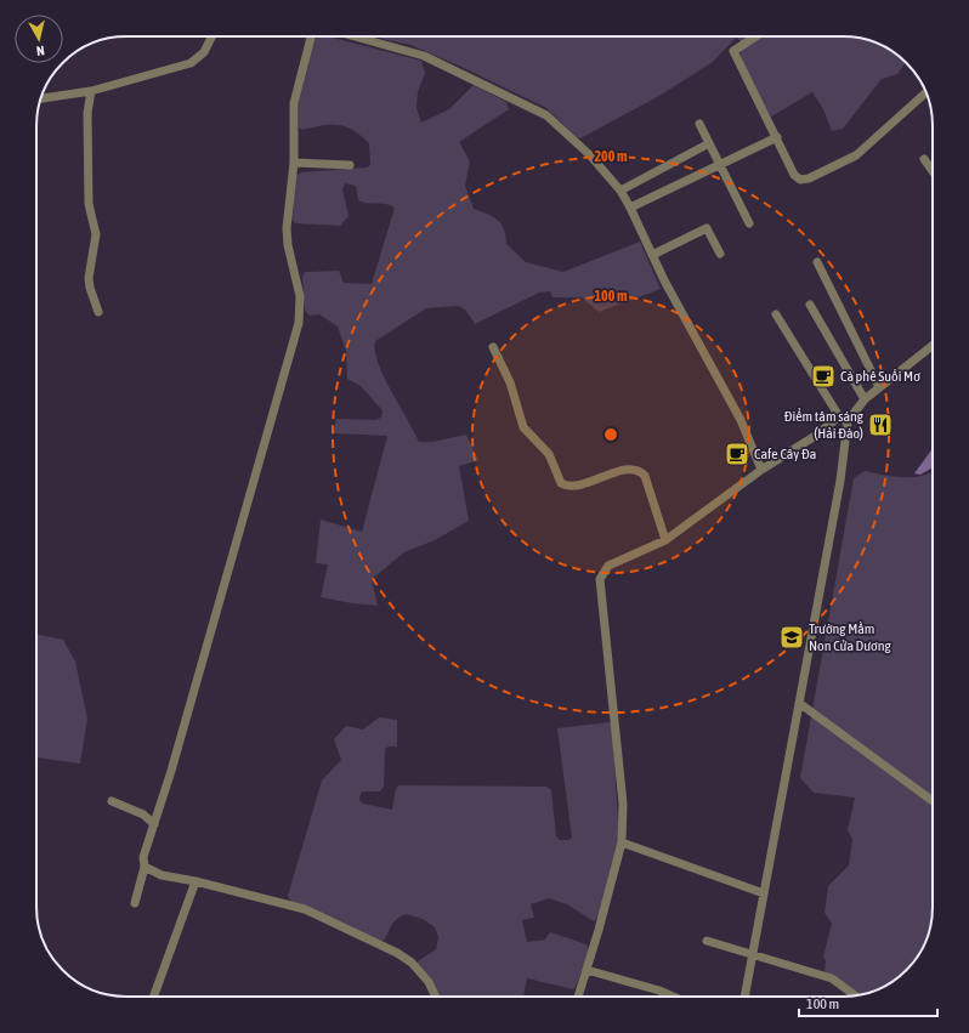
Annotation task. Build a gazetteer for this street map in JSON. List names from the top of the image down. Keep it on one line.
{"places":{"cafe":["Cà phê Suối Mơ","Cafe Cây Đa"],"restaurant":["Điểm tâm sáng (Hải Đào)"],"school or university":["Trường Mầm Non Cửa Dương"]},"scale_bar":"100 m","north":"bottom","rings":["200 m","100 m"]}
